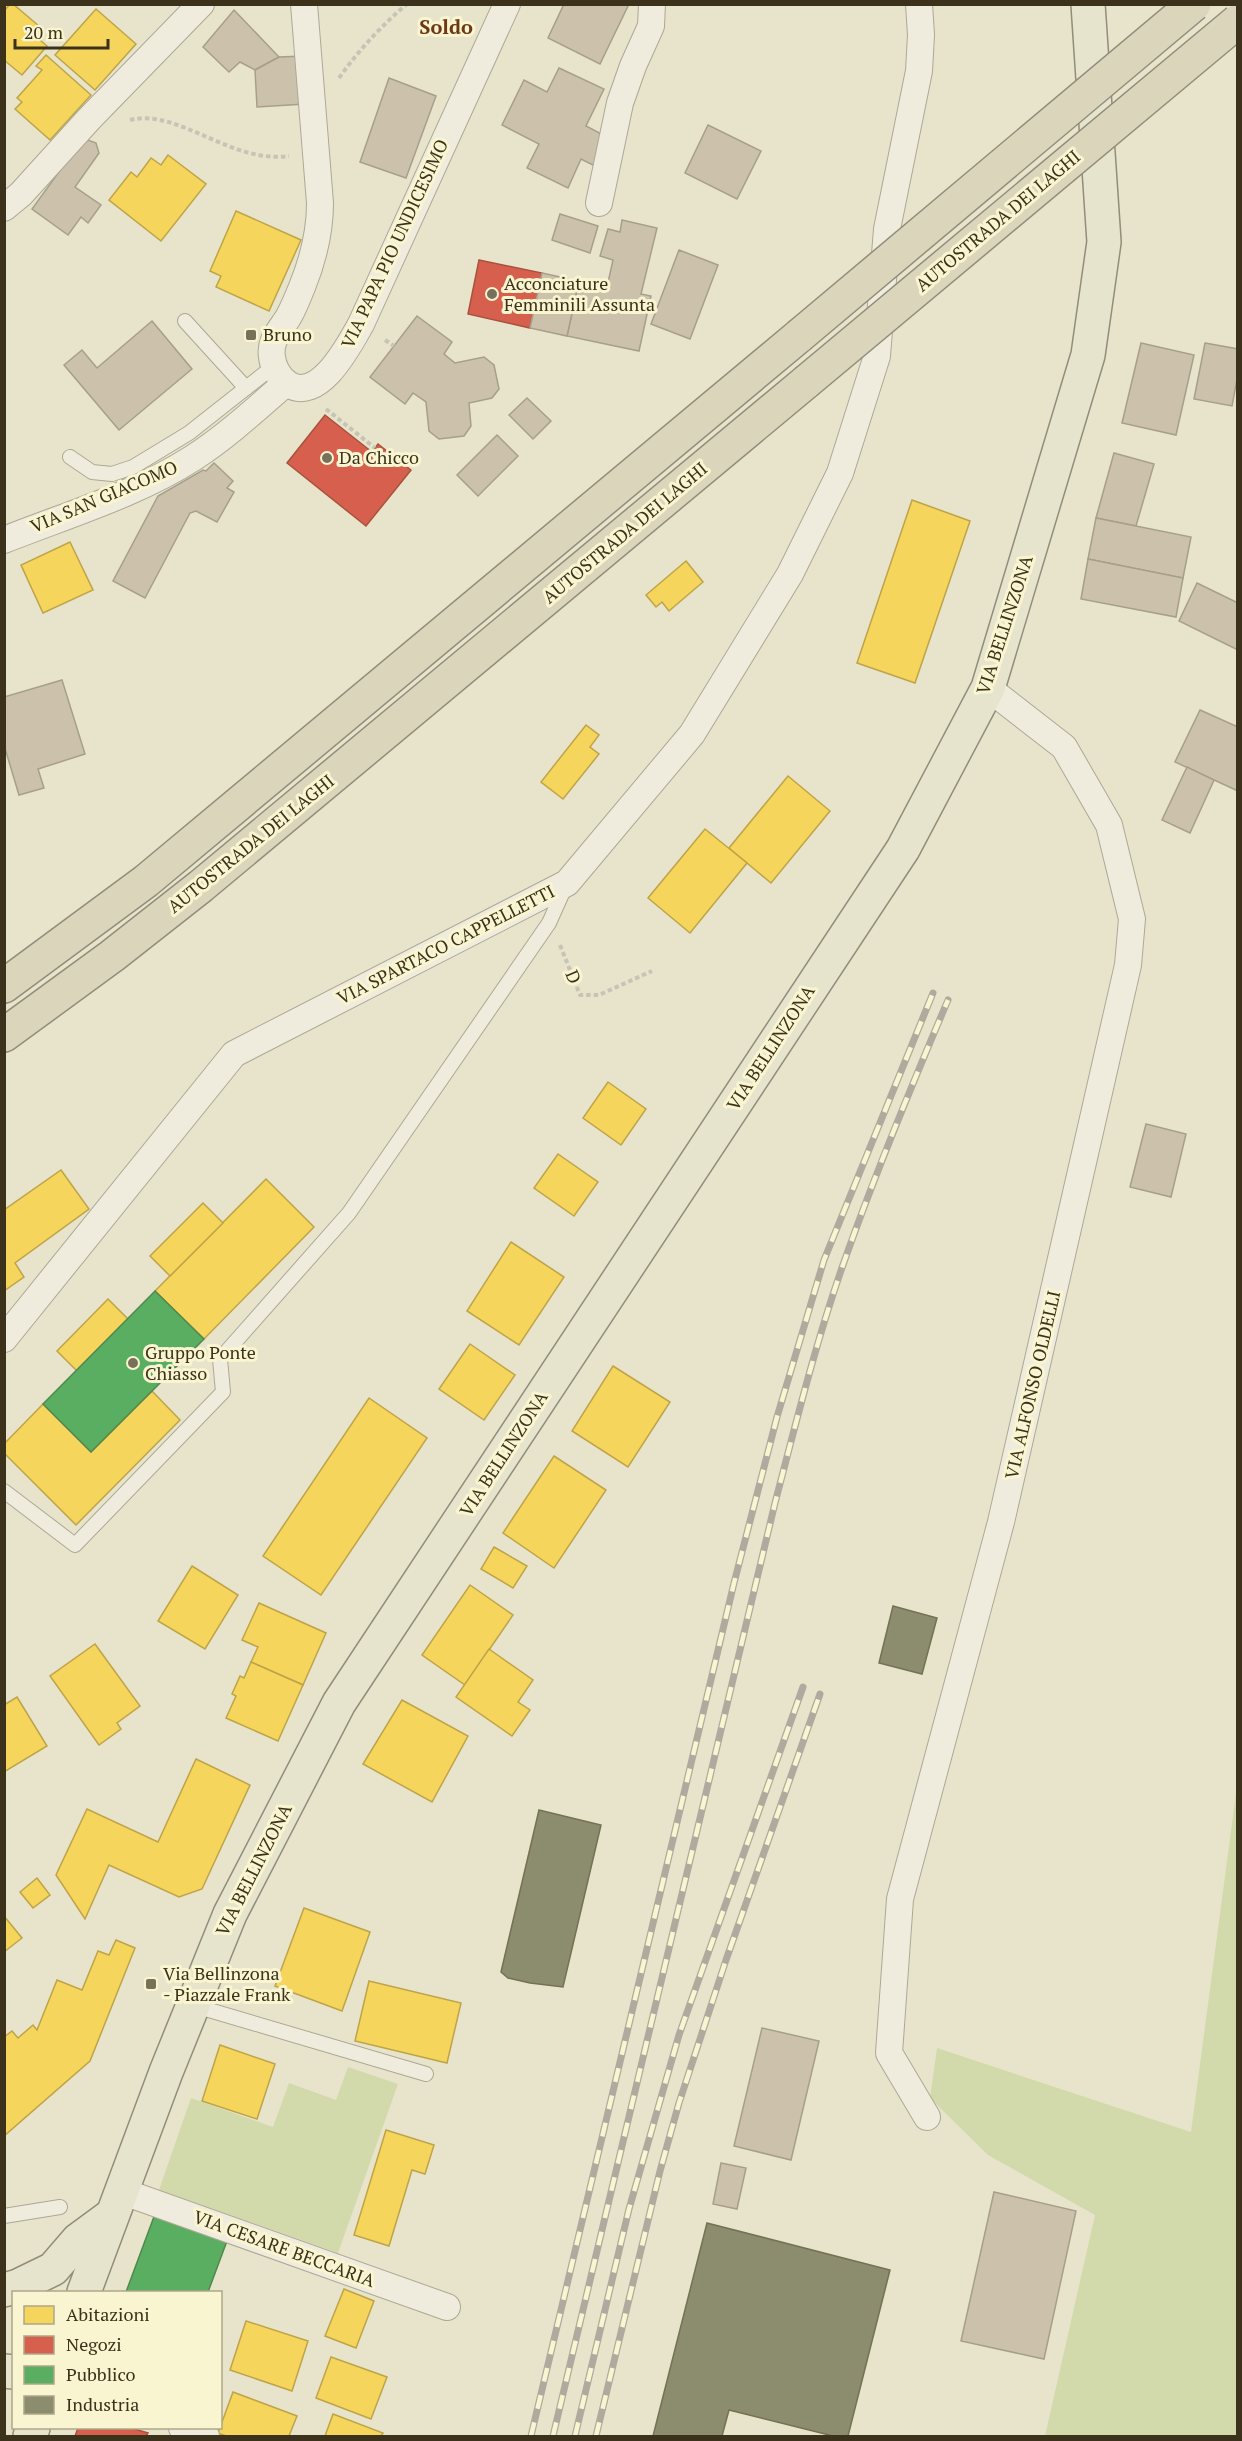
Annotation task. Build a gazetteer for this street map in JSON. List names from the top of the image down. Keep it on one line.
{"streets":{"highway":["AUTOSTRADA DEI LAGHI"],"main road":["VIA BELLINZONA"],"street":["VIA PAPA PIO UNDICESIMO","VIA SAN GIACOMO","VIA SPARTACO CAPPELLETTI","VIA ALFONSO OLDELLI","VIA CESARE BECCARIA"],"path":["D"]},"crossings":[["VIA PAPA PIO UNDICESIMO","VIA SAN GIACOMO"],["VIA BELLINZONA","VIA ALFONSO OLDELLI"],["VIA BELLINZONA","VIA CESARE BECCARIA"]],"districts":["Soldo"],"places":{"other":["Acconciature Femminili Assunta","Da Chicco","Gruppo Ponte Chiasso"],"transit":["Bruno","Via Bellinzona - Piazzale Frank"]},"legend":["Abitazioni","Negozi","Pubblico","Industria"],"scale_bar":"20 m"}
